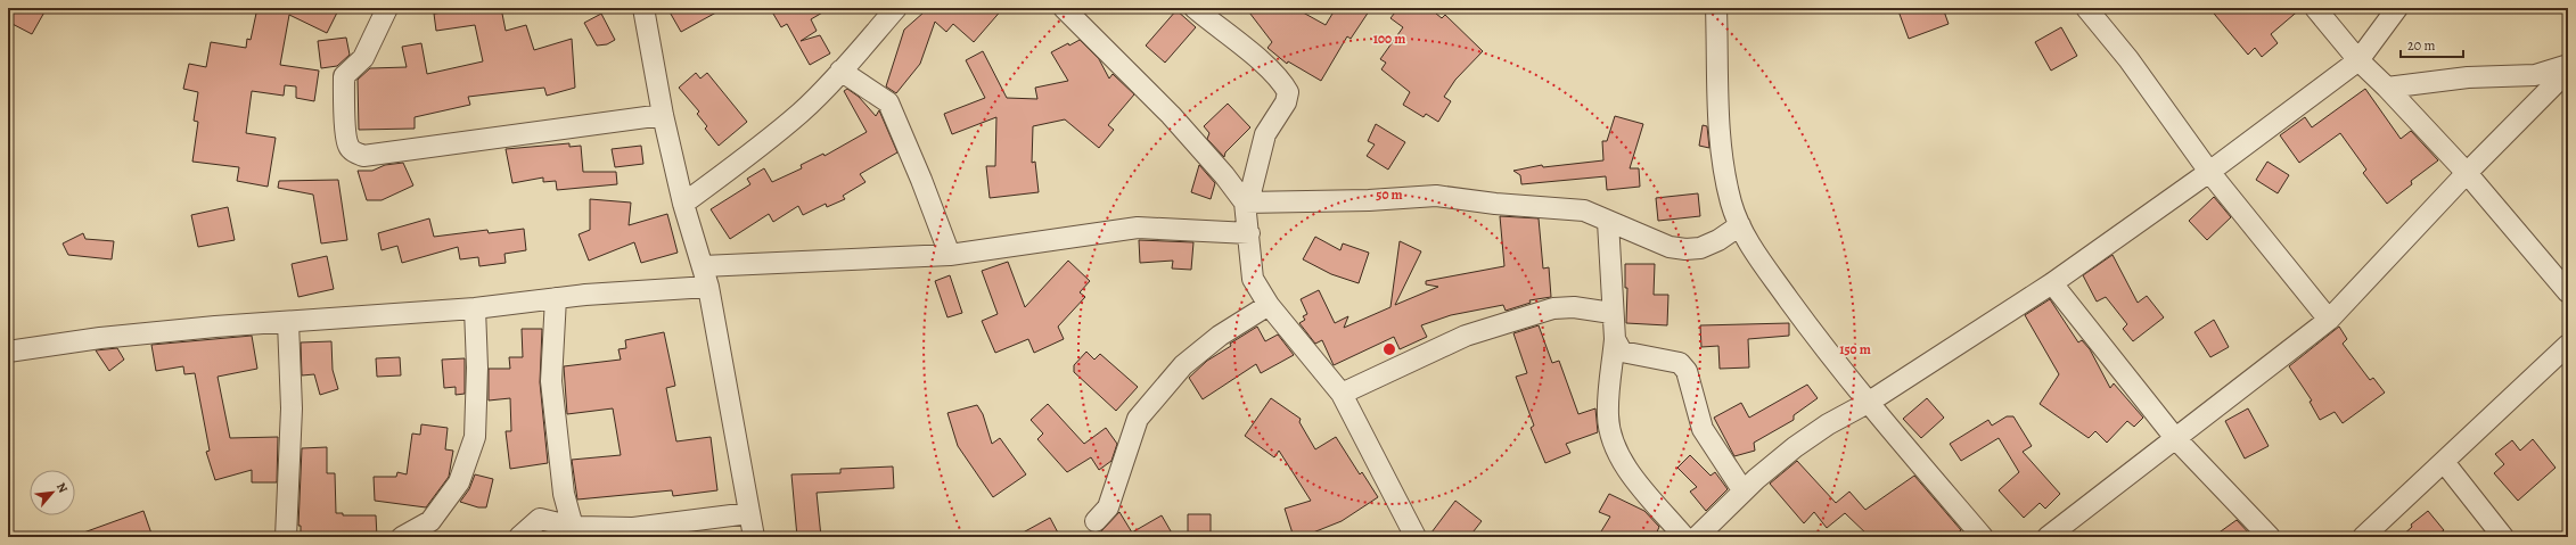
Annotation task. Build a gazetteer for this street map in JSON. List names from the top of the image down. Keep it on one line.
{"scale_bar":"20 m","north":"top right","rings":["100 m","50 m","150 m"]}
